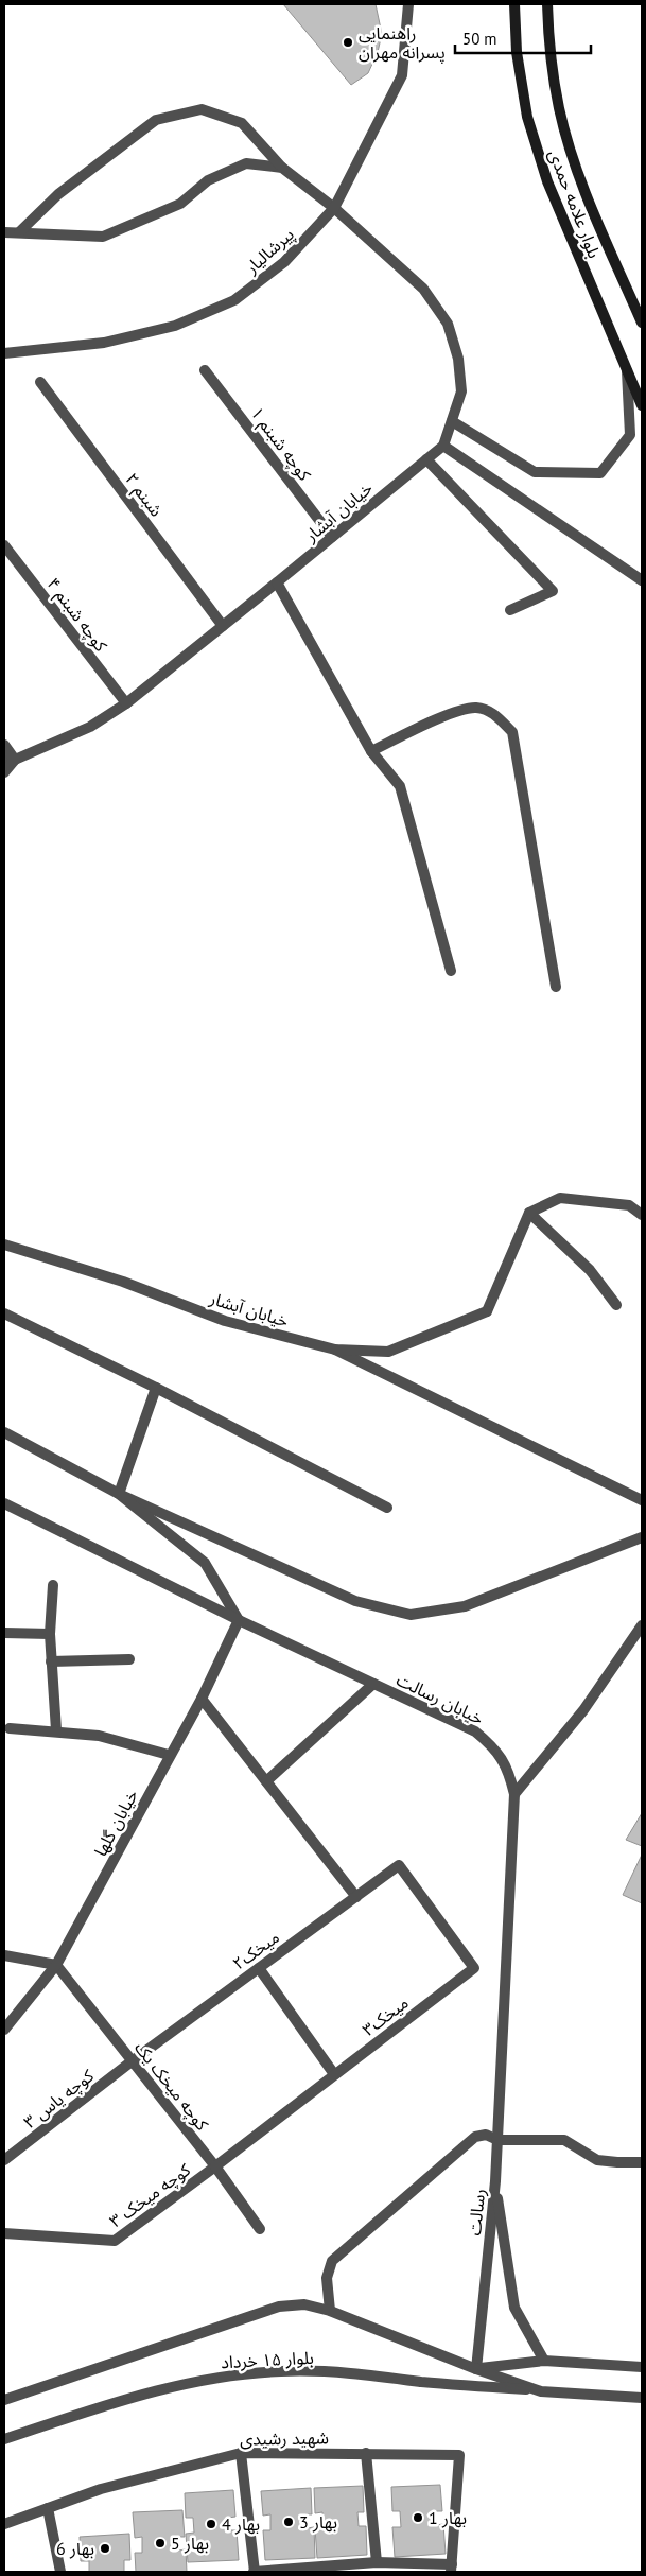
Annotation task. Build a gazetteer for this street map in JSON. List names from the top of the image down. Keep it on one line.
{"streets":{"main road":["بلوار علامه حمدی"],"street":["پیرشالیار","کوچه شبنم ۱","شبنم ۲","خیابان آبشار","کوچه شبنم ۴","خیابان رسالت","خیابان گلها","میخک۲","میخک۳","کوچه میخک یک","کوچه یاس ۳","کوچه میخک ۳","رسالت","بلوار ۱۵ خرداد","شهید رشیدی"]},"crossings":[["کوچه شبنم ۱","خیابان آبشار"],["شبنم ۲","خیابان آبشار"],["خیابان آبشار","کوچه شبنم ۴"],["خیابان رسالت","خیابان گلها"],["خیابان رسالت","رسالت"],["خیابان گلها","کوچه میخک یک"],["میخک۲","میخک۳"],["میخک۲","کوچه میخک یک"],["میخک۲","کوچه یاس ۳"],["میخک۳","کوچه میخک یک"],["میخک۳","کوچه میخک ۳"],["کوچه میخک یک","کوچه یاس ۳"],["کوچه میخک یک","کوچه میخک ۳"],["رسالت","بلوار ۱۵ خرداد"]],"places":["راهنمایی پسرانه مهران","بهار 1","بهار 3","بهار 4","بهار 5","بهار 6"],"scale_bar":"50 m"}
